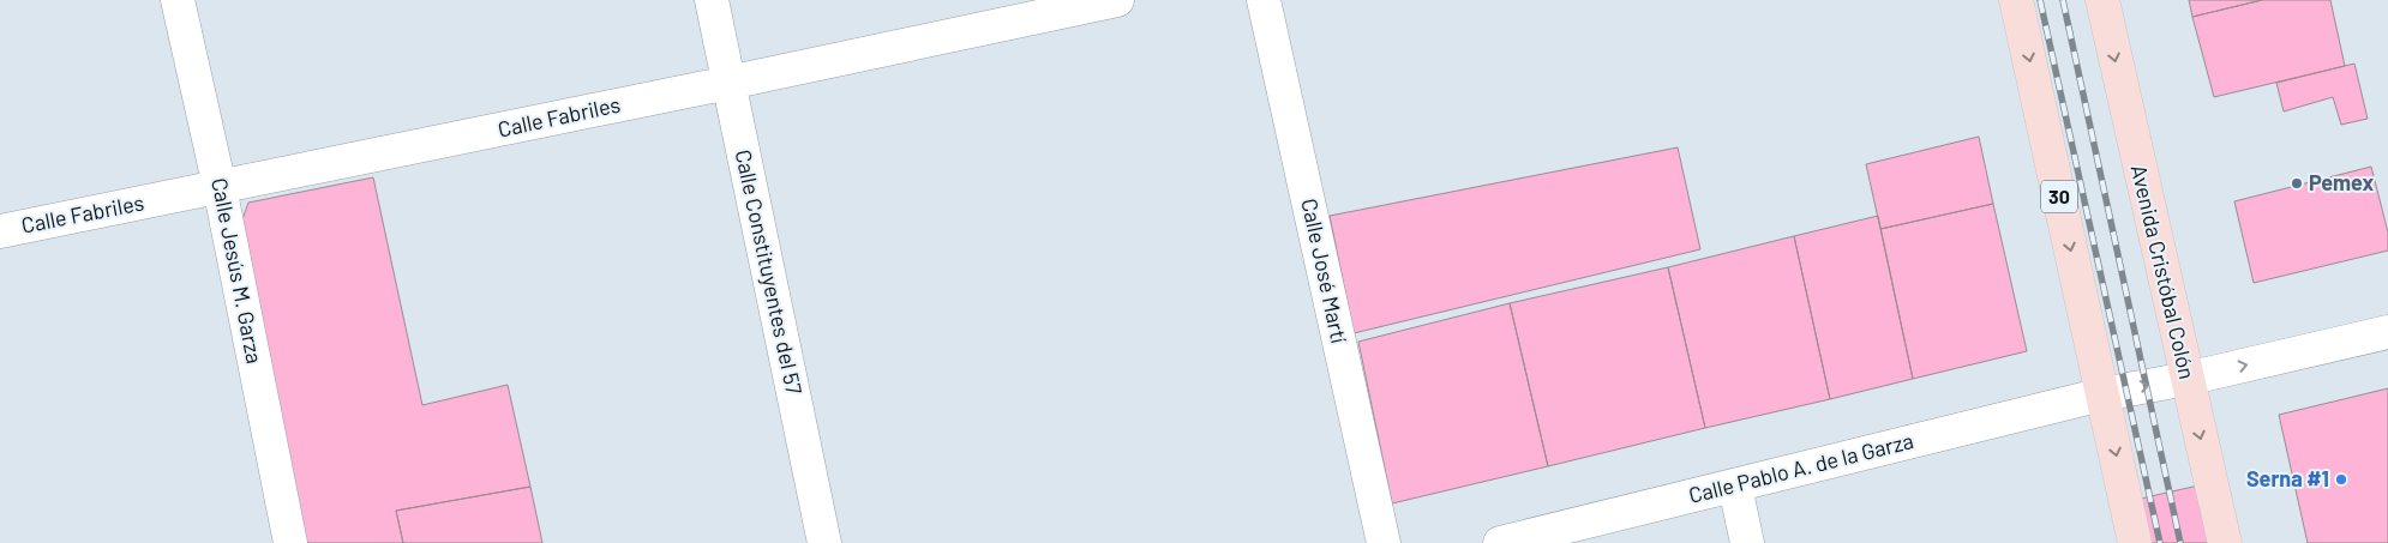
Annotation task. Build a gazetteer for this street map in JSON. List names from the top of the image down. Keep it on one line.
{"streets":{"main road":["30","Avenida Cristóbal Colón"],"street":["Calle Fabriles","Calle Jesús M. Garza","Calle José Martí","Calle Constituyentes del 57","Calle Pablo A. de la Garza"]},"crossings":[["Calle Fabriles","Calle Jesús M. Garza"],["Calle Fabriles","Calle Constituyentes del 57"],["30","Calle Pablo A. de la Garza"]],"places":["Pemex","Serna #1"]}
